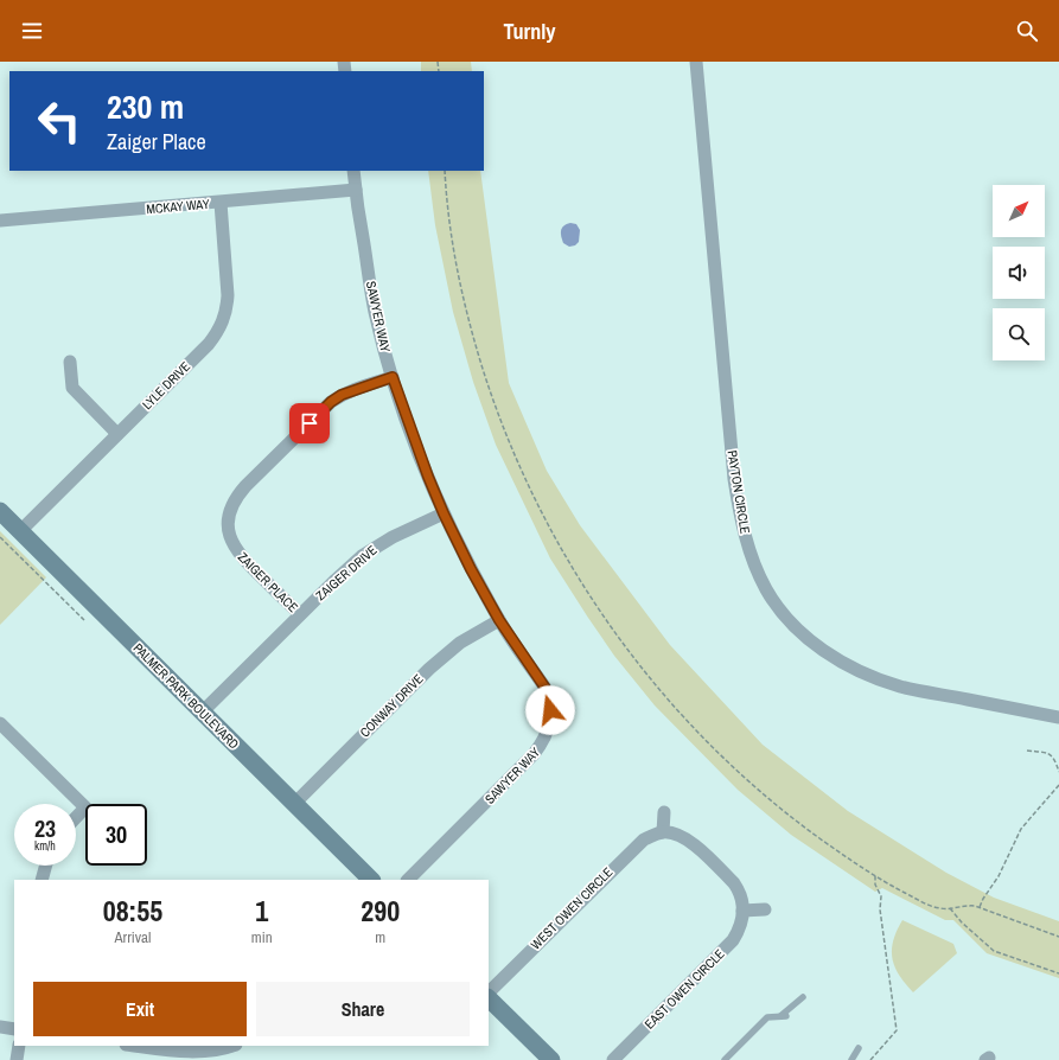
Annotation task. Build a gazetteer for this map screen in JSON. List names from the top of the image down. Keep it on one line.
{"streets":{"main road":["PALMER PARK BOULEVARD"],"street":["MCKAY WAY","SAWYER WAY","LYLE DRIVE","PAYTON CIRCLE","ZAIGER DRIVE","ZAIGER PLACE","CONWAY DRIVE","WEST OWEN CIRCLE","EAST OWEN CIRCLE"]},"crossings":[["MCKAY WAY","SAWYER WAY"],["MCKAY WAY","LYLE DRIVE"],["SAWYER WAY","ZAIGER DRIVE"],["SAWYER WAY","ZAIGER PLACE"],["SAWYER WAY","CONWAY DRIVE"],["LYLE DRIVE","PALMER PARK BOULEVARD"],["ZAIGER DRIVE","ZAIGER PLACE"],["ZAIGER DRIVE","PALMER PARK BOULEVARD"],["PALMER PARK BOULEVARD","CONWAY DRIVE"],["WEST OWEN CIRCLE","EAST OWEN CIRCLE"]],"north":"top right","page":{"header":"Turnly","turn":["230 m","Zaiger Place"],"speed":"23 km/h","limit":"30","eta":["08:55","Arrival","1","min","290","m"],"buttons":["Exit","Share"]}}
